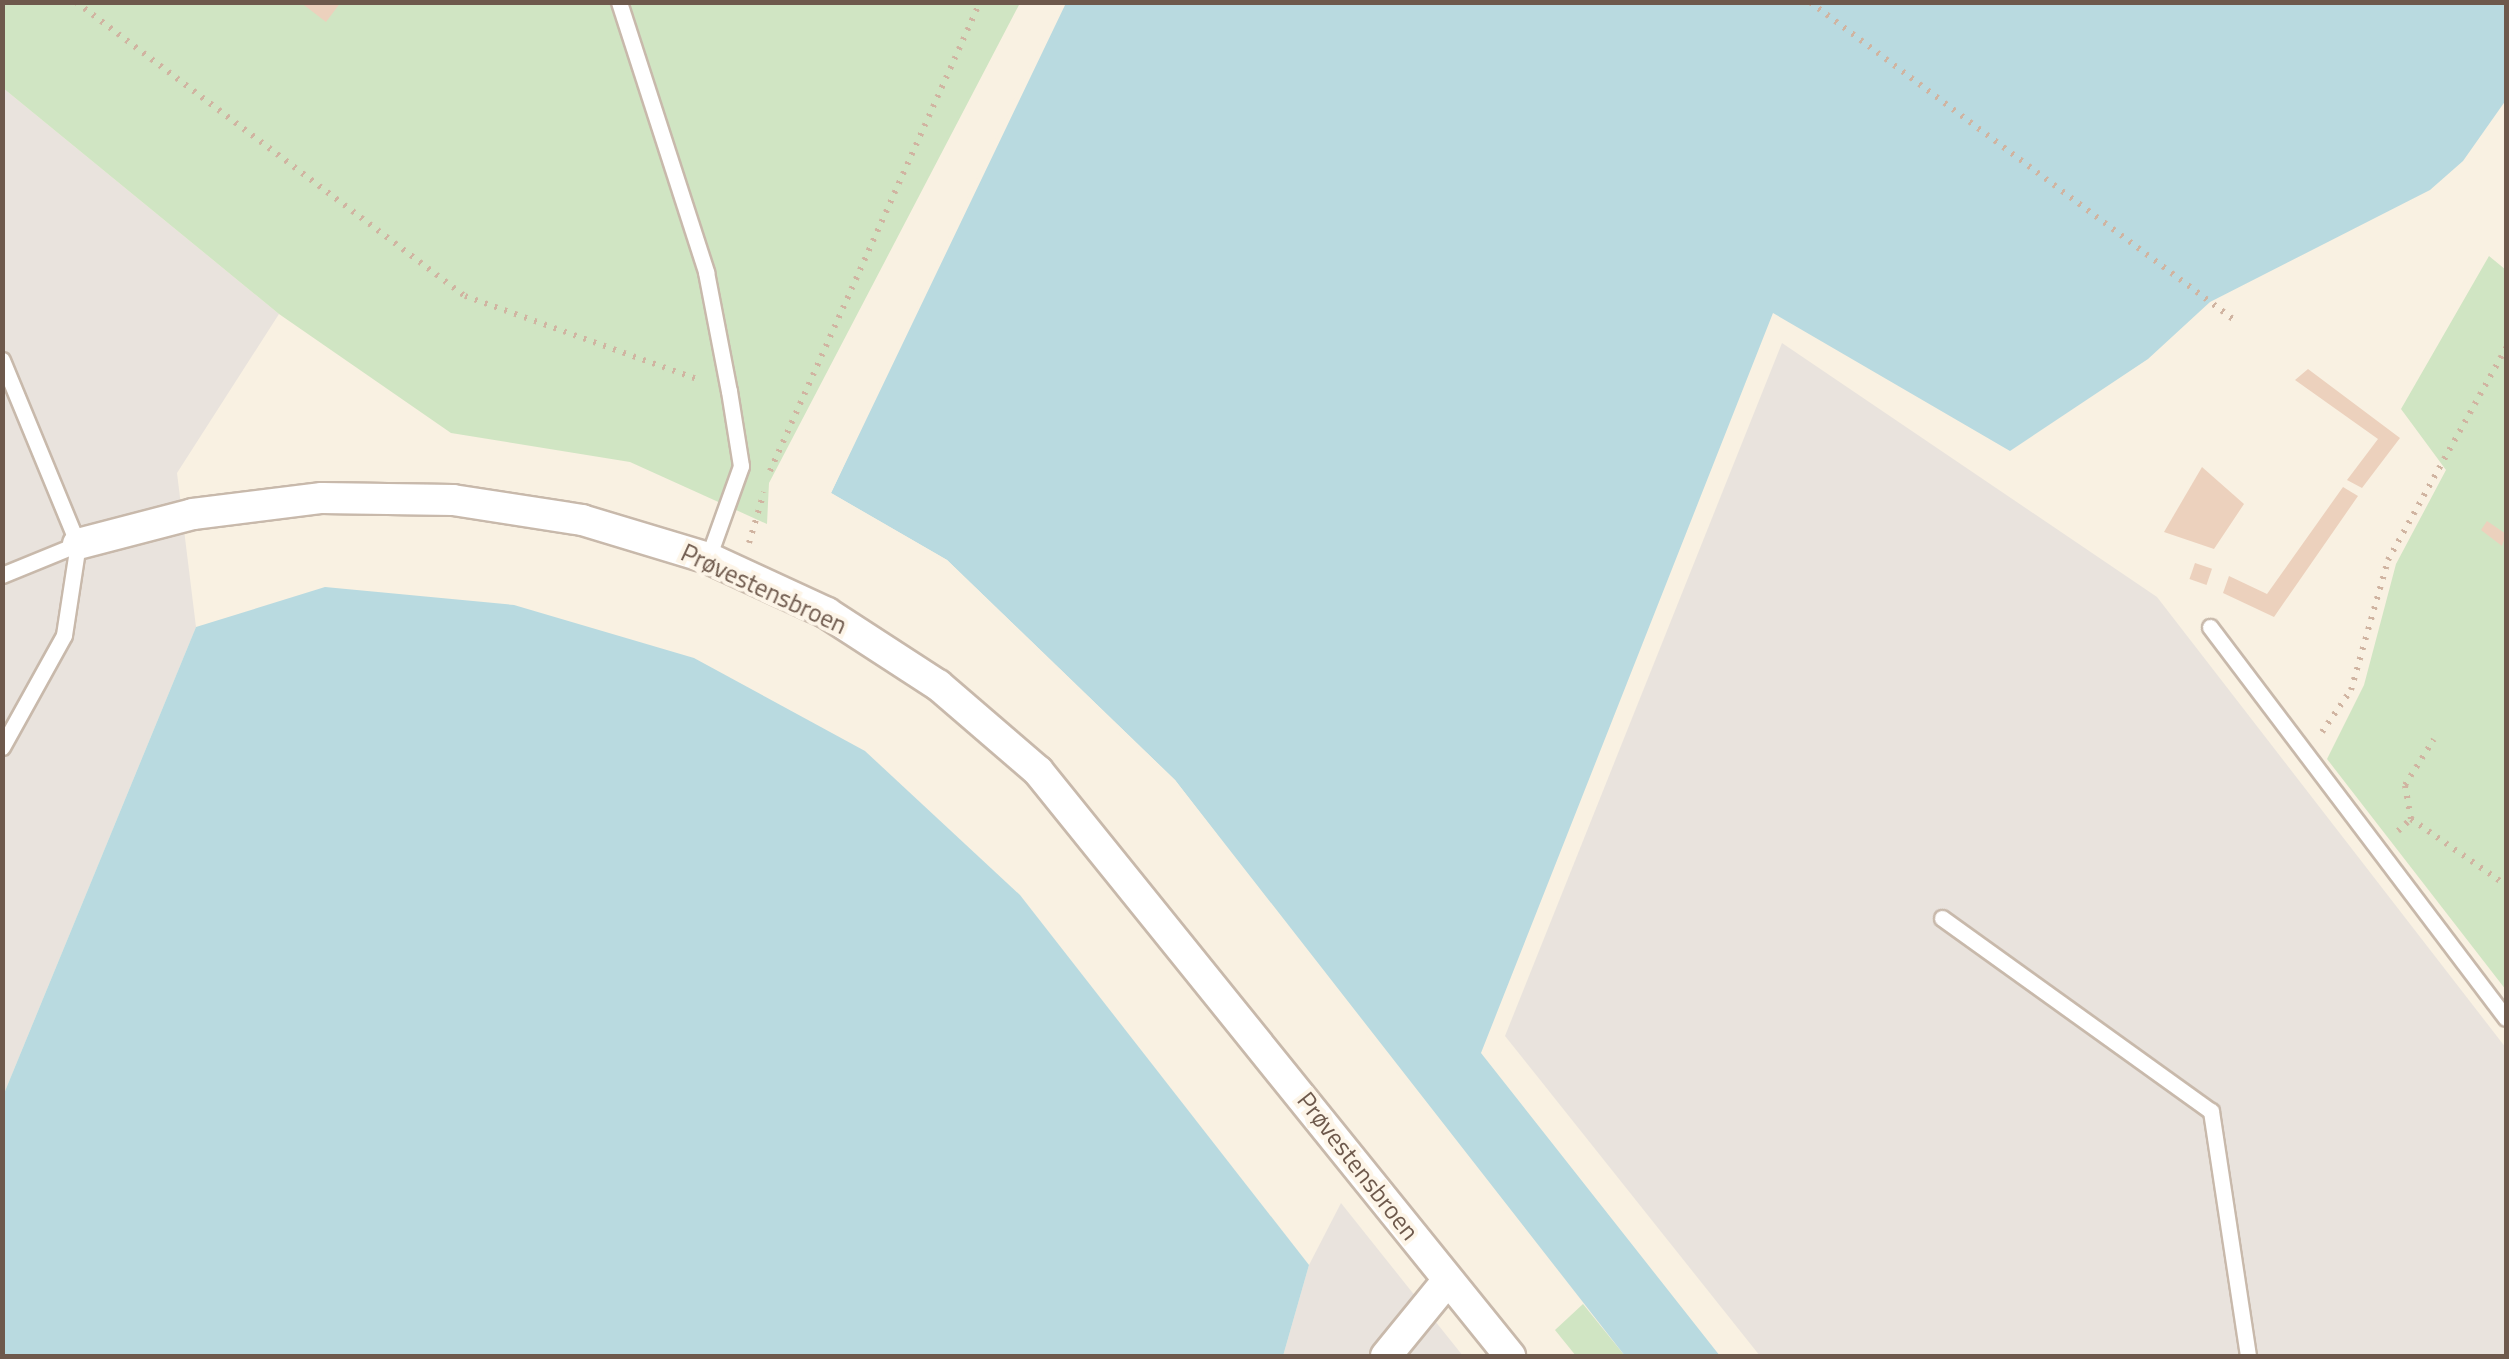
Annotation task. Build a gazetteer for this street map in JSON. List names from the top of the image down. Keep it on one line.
{"streets":{"street":["Prøvestensbroen"]}}
